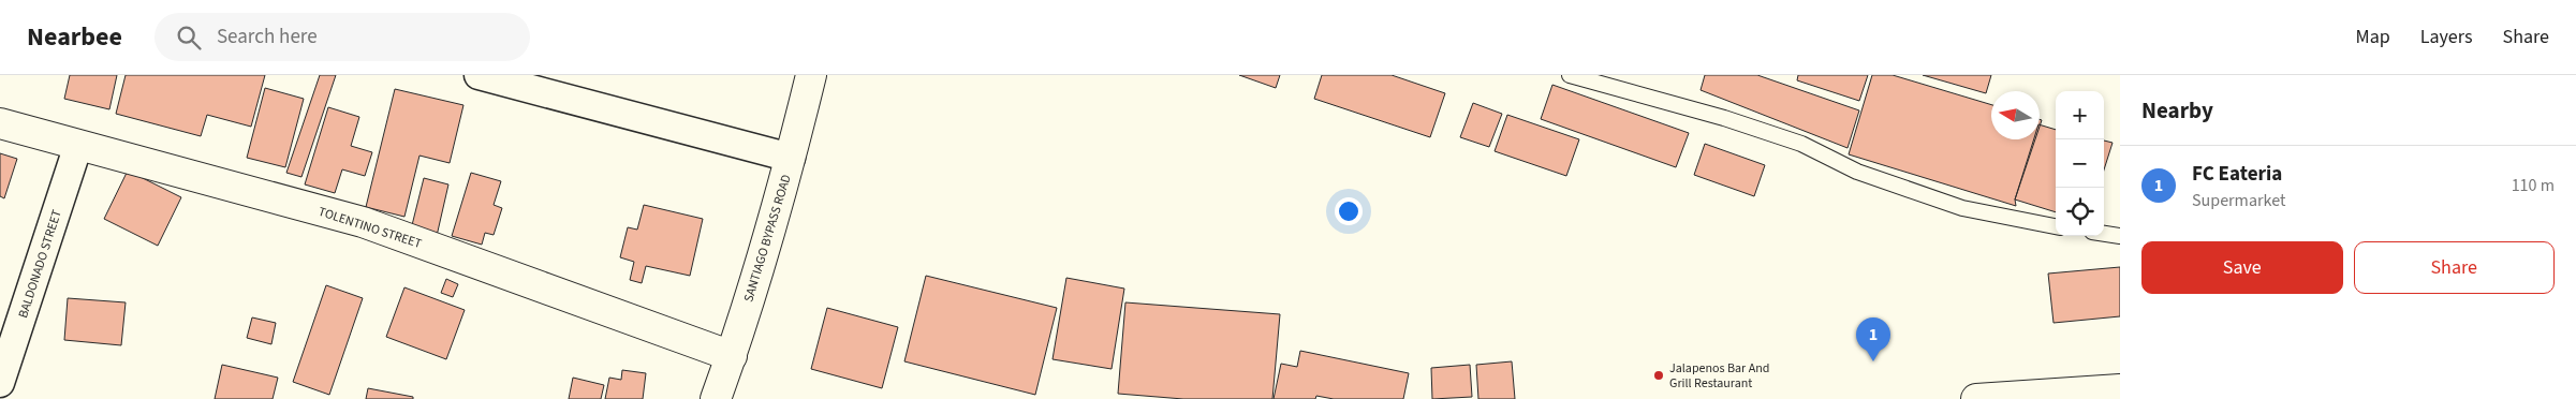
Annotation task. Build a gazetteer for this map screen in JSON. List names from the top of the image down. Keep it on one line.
{"streets":{"main road":["TOLENTINO STREET","SANTIAGO BYPASS ROAD"],"street":["BALDONADO STREET"]},"crossings":[["TOLENTINO STREET","SANTIAGO BYPASS ROAD"],["TOLENTINO STREET","BALDONADO STREET"]],"places":["Jalapenos Bar And Grill Restaurant"],"north":"left","page":{"header":"Nearbee","search":"Search here","nav":["Map","Layers","Share"],"heading":"Nearby","map_buttons":["+","−"],"list":[{"mark":"1","name":"FC Eateria","note":"Supermarket","value":"110 m"}],"buttons":["Save","Share"],"pins":"1"}}
